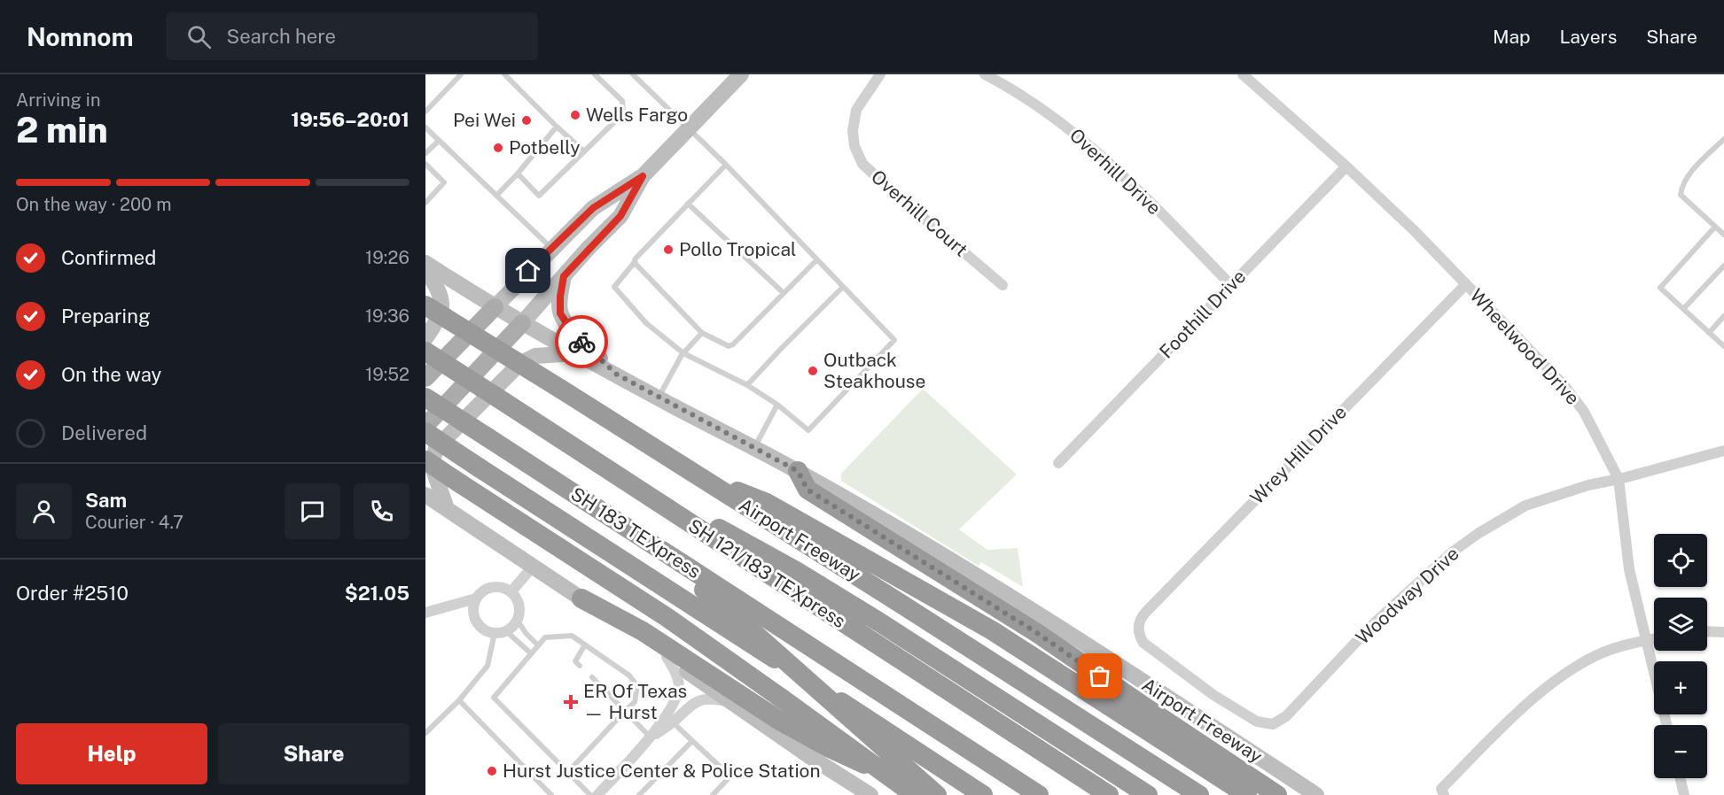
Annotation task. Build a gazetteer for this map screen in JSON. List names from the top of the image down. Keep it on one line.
{"streets":{"highway":["SH 183 TEXpress","Airport Freeway","SH 121/183 TEXpress"],"street":["Overhill Drive","Overhill Court","Foothill Drive","Wheelwood Drive","Wrey Hill Drive","Woodway Drive"]},"crossings":[["Overhill Drive","Foothill Drive"],["Foothill Drive","Wheelwood Drive"],["Wheelwood Drive","Wrey Hill Drive"],["Wheelwood Drive","Woodway Drive"],["Wrey Hill Drive","Woodway Drive"],["SH 183 TEXpress","SH 121/183 TEXpress"]],"places":{"other":["Wells Fargo","Pei Wei","Potbelly","Pollo Tropical","Outback Steakhouse","Hurst Justice Center & Police Station"],"health":["ER Of Texas — Hurst"]},"page":{"header":"Nomnom","search":"Search here","nav":["Map","Layers","Share"],"heading":["2 min","Arriving in","19:56–20:01"],"panel":["Sam","Courier · 4.7","Order #2510","$21.05"],"bar":"On the way · 200 m","list":[["Confirmed","19:26"],["Preparing","19:36"],["On the way","19:52"],"Delivered"],"map_buttons":["+","−"],"buttons":["Help","Share"]}}
